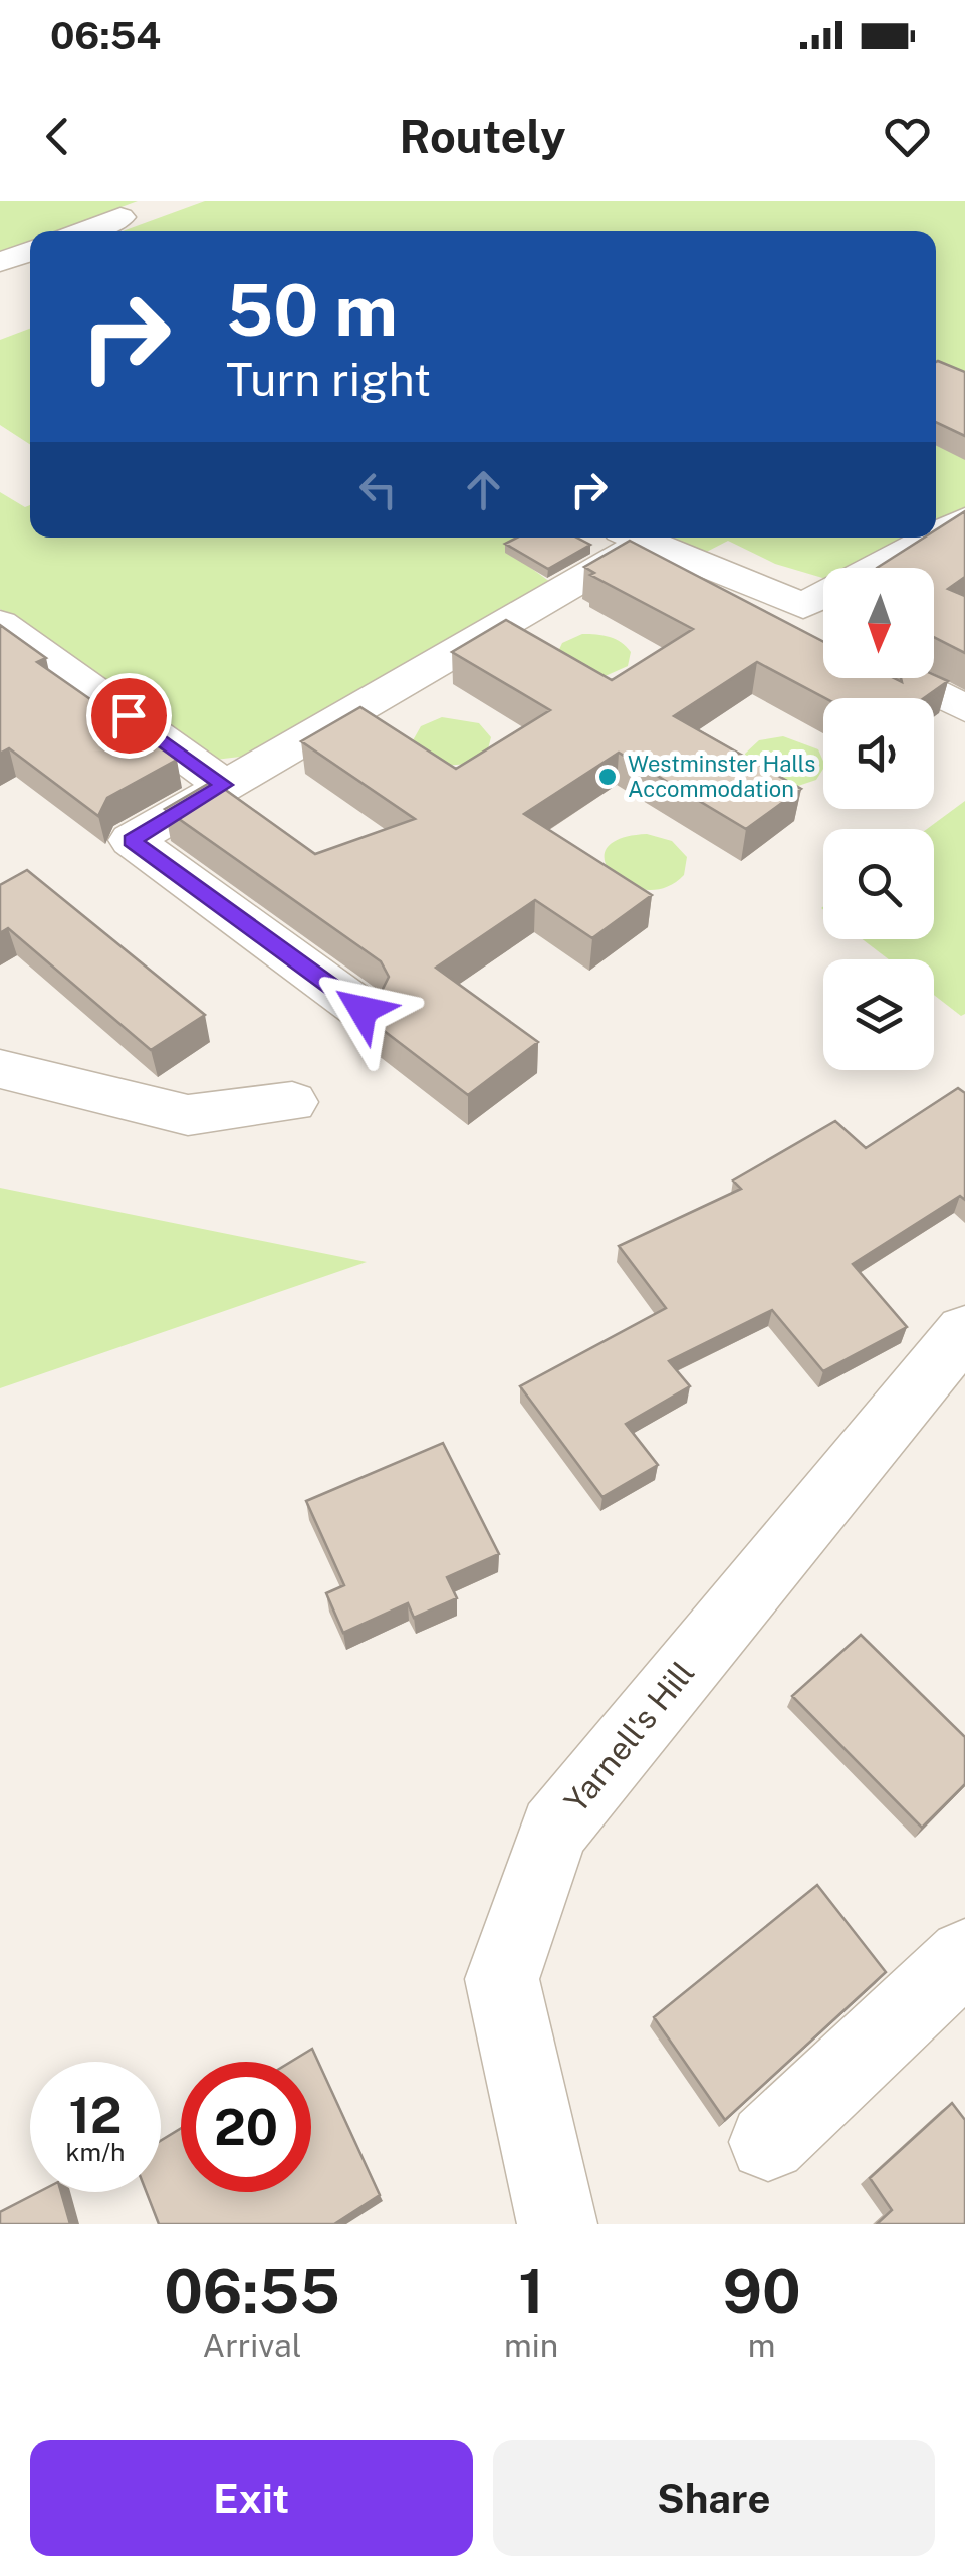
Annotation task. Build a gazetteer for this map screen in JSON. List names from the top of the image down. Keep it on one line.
{"streets":{"street":["Yarnell's Hill"]},"places":["Westminster Halls Accommodation"],"north":"bottom","page":{"status":"06:54","header":"Routely","turn":["50 m","Turn right"],"speed":"12 km/h","limit":"20","eta":["06:55","Arrival","1","min","90","m"],"buttons":["Exit","Share"]}}
